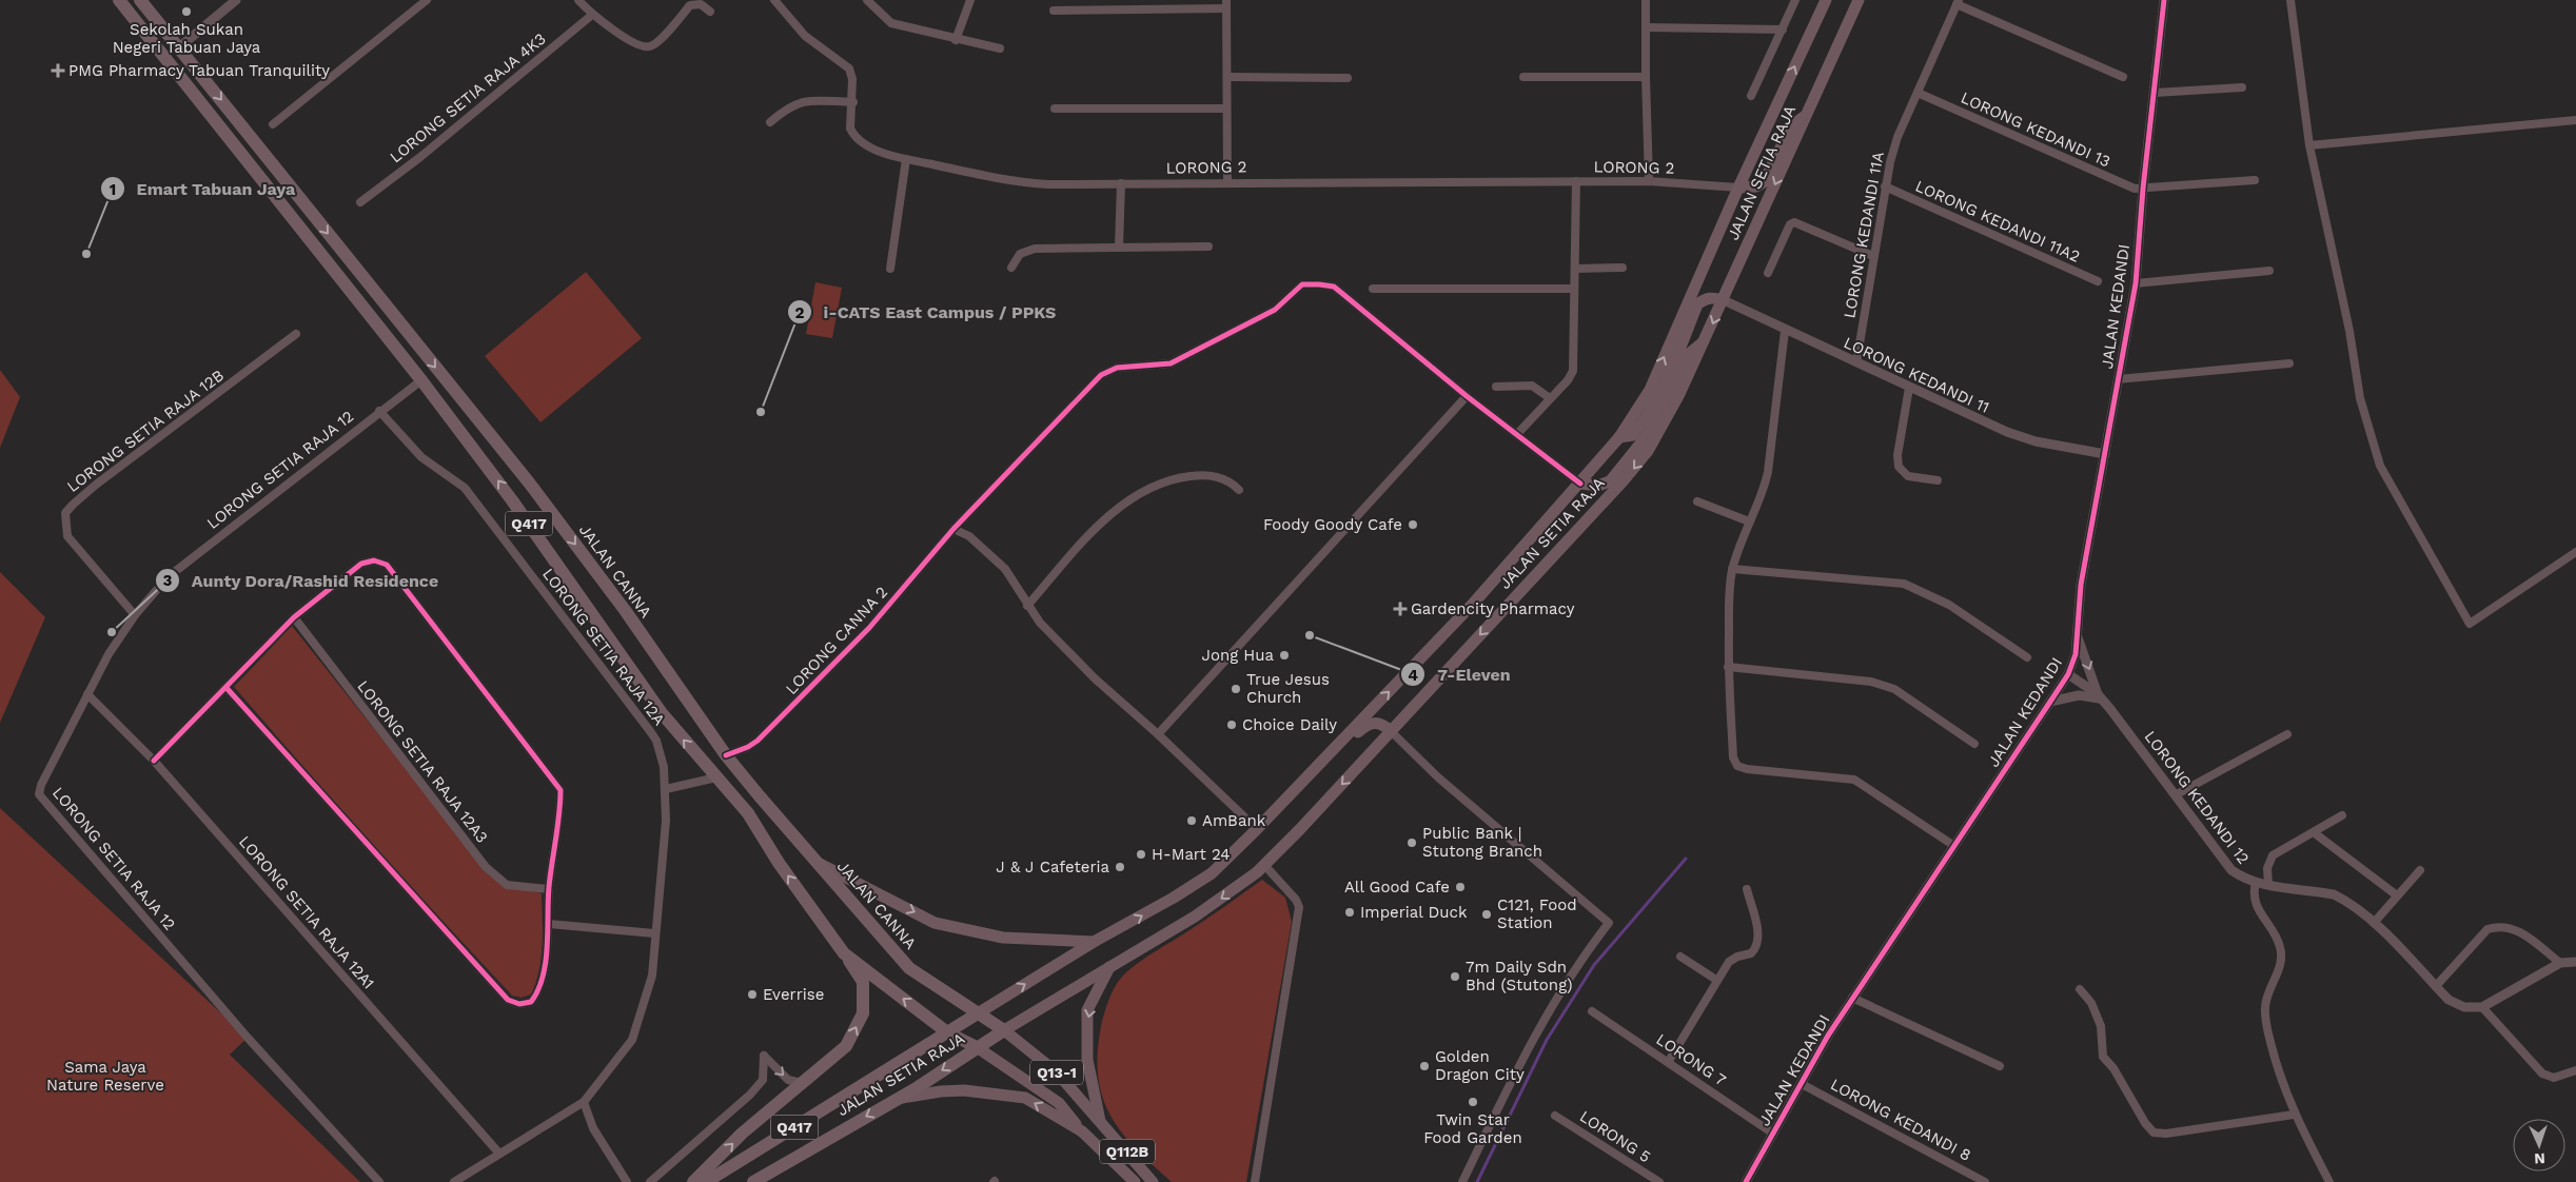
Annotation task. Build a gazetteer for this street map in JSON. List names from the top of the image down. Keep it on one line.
{"streets":{"highway":["JALAN SETIA RAJA","Q417","JALAN CANNA"],"main road":["Q13-1","Q112B"],"street":["LORONG SETIA RAJA 4K3","LORONG KEDANDI 13","LORONG 2","LORONG KEDANDI 11A2","LORONG KEDANDI 11A","JALAN KEDANDI","LORONG KEDANDI 11","LORONG SETIA RAJA 12B","LORONG SETIA RAJA 12","LORONG CANNA 2","LORONG SETIA RAJA 12A","LORONG SETIA RAJA 12A3","LORONG KEDANDI 12","LORONG SETIA RAJA 12A1","LORONG 7","LORONG KEDANDI 8","LORONG 5"]},"crossings":[["LORONG KEDANDI 13","LORONG KEDANDI 11A"],["LORONG KEDANDI 13","JALAN KEDANDI"],["LORONG 2","JALAN SETIA RAJA"],["JALAN SETIA RAJA","LORONG KEDANDI 11"],["JALAN SETIA RAJA","Q417"],["JALAN SETIA RAJA","JALAN CANNA"],["JALAN SETIA RAJA","LORONG CANNA 2"],["LORONG KEDANDI 11A2","LORONG KEDANDI 11A"],["LORONG KEDANDI 11A","LORONG KEDANDI 11"],["JALAN KEDANDI","LORONG KEDANDI 11"],["JALAN KEDANDI","LORONG KEDANDI 12"],["JALAN KEDANDI","LORONG 7"],["JALAN KEDANDI","LORONG KEDANDI 8"],["LORONG SETIA RAJA 12B","LORONG SETIA RAJA 12"],["LORONG SETIA RAJA 12","Q417"],["LORONG SETIA RAJA 12","LORONG SETIA RAJA 12A"],["LORONG SETIA RAJA 12","LORONG SETIA RAJA 12A1"],["Q417","JALAN CANNA"],["JALAN CANNA","LORONG CANNA 2"],["JALAN CANNA","Q112B"],["LORONG SETIA RAJA 12A","LORONG SETIA RAJA 12A1"]],"parks":["Sama Jaya Nature Reserve"],"places":{"other":["Sekolah Sukan Negeri Tabuan Jaya","Emart Tabuan Jaya","i-CATS East Campus / PPKS","Foody Goody Cafe","Aunty Dora/Rashid Residence","7-Eleven","Jong Hua","True Jesus Church","Choice Daily","AmBank","Public Bank | Stutong Branch","H-Mart 24","J & J Cafeteria","All Good Cafe","Imperial Duck","C121, Food Station","7m Daily Sdn Bhd (Stutong)","Everrise","Golden Dragon City","Twin Star Food Garden"],"health":["PMG Pharmacy Tabuan Tranquility","Gardencity Pharmacy"]},"north":"bottom"}
